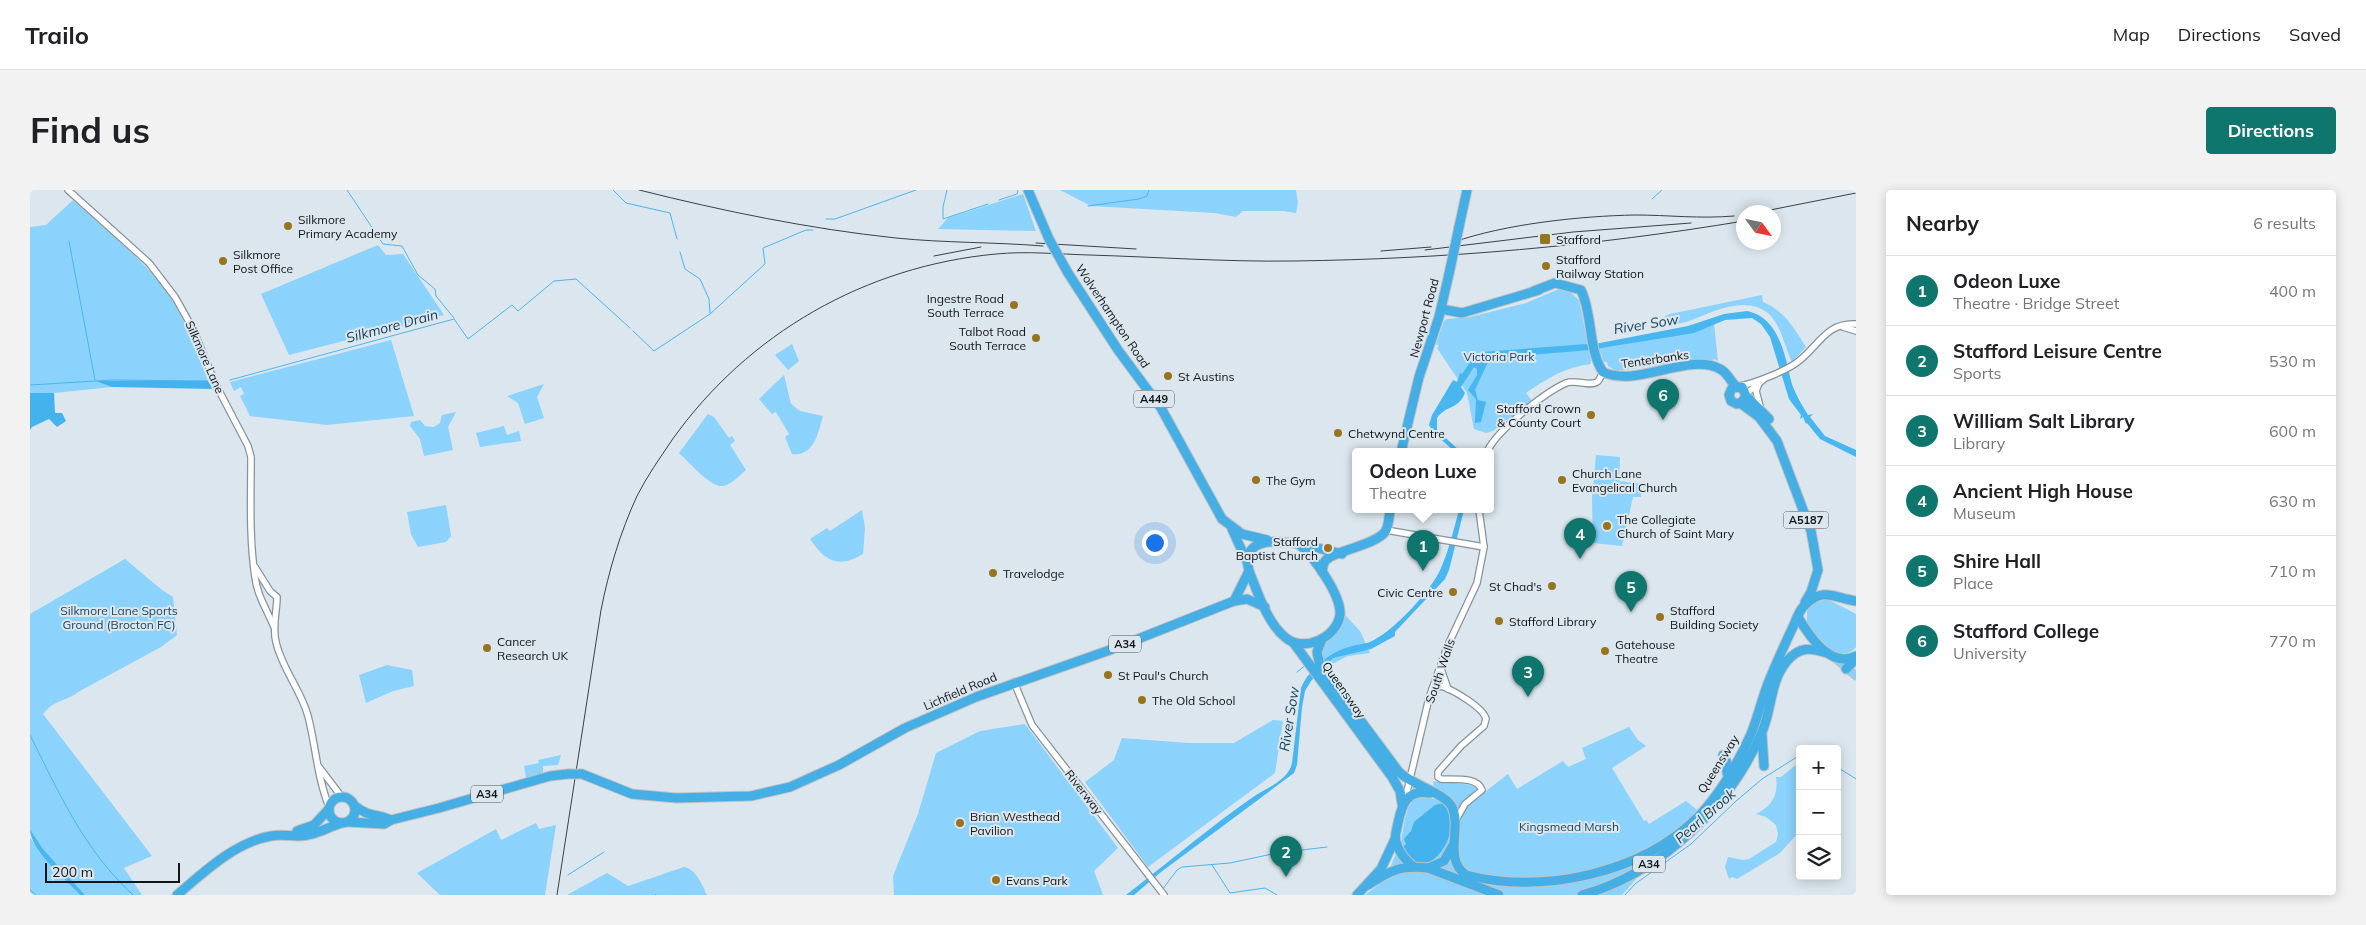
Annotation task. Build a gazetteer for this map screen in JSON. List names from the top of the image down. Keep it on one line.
{"streets":{"highway":["Wolverhampton Road","Newport Road","Tenterbanks","A449","A5187","A34","Queensway","Lichfield Road"],"street":["Silkmore Lane","South Walls","Riverway"]},"crossings":[["Wolverhampton Road","Queensway"],["Wolverhampton Road","Lichfield Road"],["Silkmore Lane","A34"],["A5187","Queensway"],["A34","Lichfield Road"],["South Walls","Queensway"],["Queensway","Lichfield Road"],["Lichfield Road","Riverway"]],"water":["River Sow","Silkmore Drain","Pearl Brook"],"parks":["Victoria Park","Silkmore Lane Sports Ground (Brocton FC)","Kingsmead Marsh"],"places":{"other":["Silkmore Primary Academy","Silkmore Post Office","Stafford Railway Station","Ingestre Road South Terrace","Talbot Road South Terrace","St Austins","Stafford Crown & County Court","Chetwynd Centre","The Gym","Church Lane Evangelical Church","The Collegiate Church of Saint Mary","Stafford Baptist Church","Travelodge","St Chad's","Civic Centre","Stafford Building Society","Stafford Library","Cancer Research UK","Gatehouse Theatre","St Paul's Church","The Old School","Brian Westhead Pavilion","Evans Park"],"transit":["Stafford"]},"scale_bar":"200 m","north":"bottom right","page":{"header":"Trailo","nav":["Map","Directions","Saved"],"buttons":"Directions","title":"Find us","heading":["Nearby","6 results"],"list":[{"mark":"1","name":"Odeon Luxe","note":"Theatre · Bridge Street","value":"400 m"},{"mark":"2","name":"Stafford Leisure Centre","note":"Sports","value":"530 m"},{"mark":"3","name":"William Salt Library","note":"Library","value":"600 m"},{"mark":"4","name":"Ancient High House","note":"Museum","value":"630 m"},{"mark":"5","name":"Shire Hall","note":"Place","value":"710 m"},{"mark":"6","name":"Stafford College","note":"University","value":"770 m"}],"pins":["6","4","1","5","3","2"],"popup":["Odeon Luxe","Theatre"],"map_buttons":["+","−"],"scale":"200 m"}}
